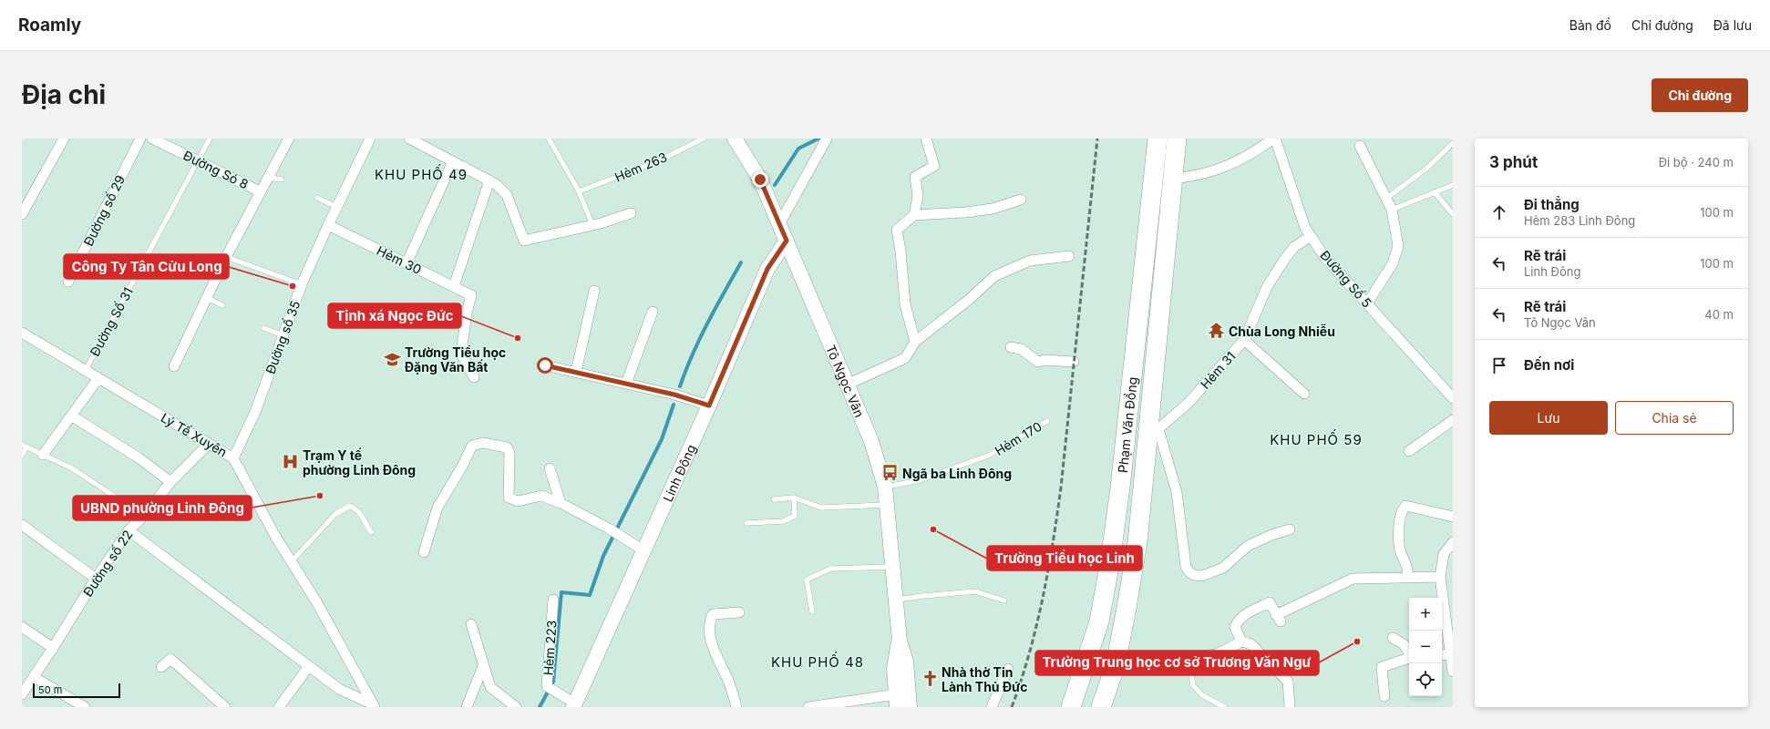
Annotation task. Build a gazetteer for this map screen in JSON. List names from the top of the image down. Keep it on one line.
{"streets":{"highway":["Phạm Văn Đồng"],"main road":["Tô Ngọc Vân","Linh Đông"],"street":["Đường Só 8","Đường số 29","Hẻm 30","Đường Số 5","Đường số 35","Hẻm 31","Lý Tế Xuyên","Đường số 22","Hẻm 223"],"lane":["Hẻm 263","Đường Số 31","Hẻm 170"]},"crossings":[["Đường Só 8","Đường Số 31"],["Hẻm 30","Đường số 35"],["Đường Số 5","Hẻm 31"],["Đường Số 31","Lý Tế Xuyên"],["Đường số 35","Lý Tế Xuyên"],["Hẻm 31","Phạm Văn Đồng"],["Tô Ngọc Vân","Hẻm 170"],["Tô Ngọc Vân","Linh Đông"],["Lý Tế Xuyên","Đường số 22"],["Linh Đông","Hẻm 223"]],"districts":["KHU PHỐ 49","KHU PHỐ 59","KHU PHỐ 48"],"places":{"other":["Công Ty Tân Cửu Long","Tịnh xá Ngọc Đức","UBND phường Linh Đông","Trường Tiểu học Linh","Trường Trung học cơ sở Trương Văn Ngư"],"temple":["Chùa Long Nhiễu"],"school or university":["Trường Tiểu học Đặng Văn Bất"],"hospital":["Trạm Y tế phường Linh Đông"],"bus stop":["Ngã ba Linh Đông"],"church":["Nhà thờ Tin Lành Thủ Đức"]},"scale_bar":"50 m","page":{"header":"Roamly","nav":["Bản đồ","Chỉ đường","Đã lưu"],"buttons":["Chỉ đường",["Lưu","Chia sẻ"]],"title":"Địa chỉ","heading":["3 phút","Đi bộ · 240 m"],"list":[["Đi thẳng","Hẻm 283 Linh Đông","100 m"],["Rẽ trái","Linh Đông","100 m"],["Rẽ trái","Tô Ngọc Vân","40 m"],"Đến nơi"],"map_buttons":["+","−"],"scale":"50 m"}}
